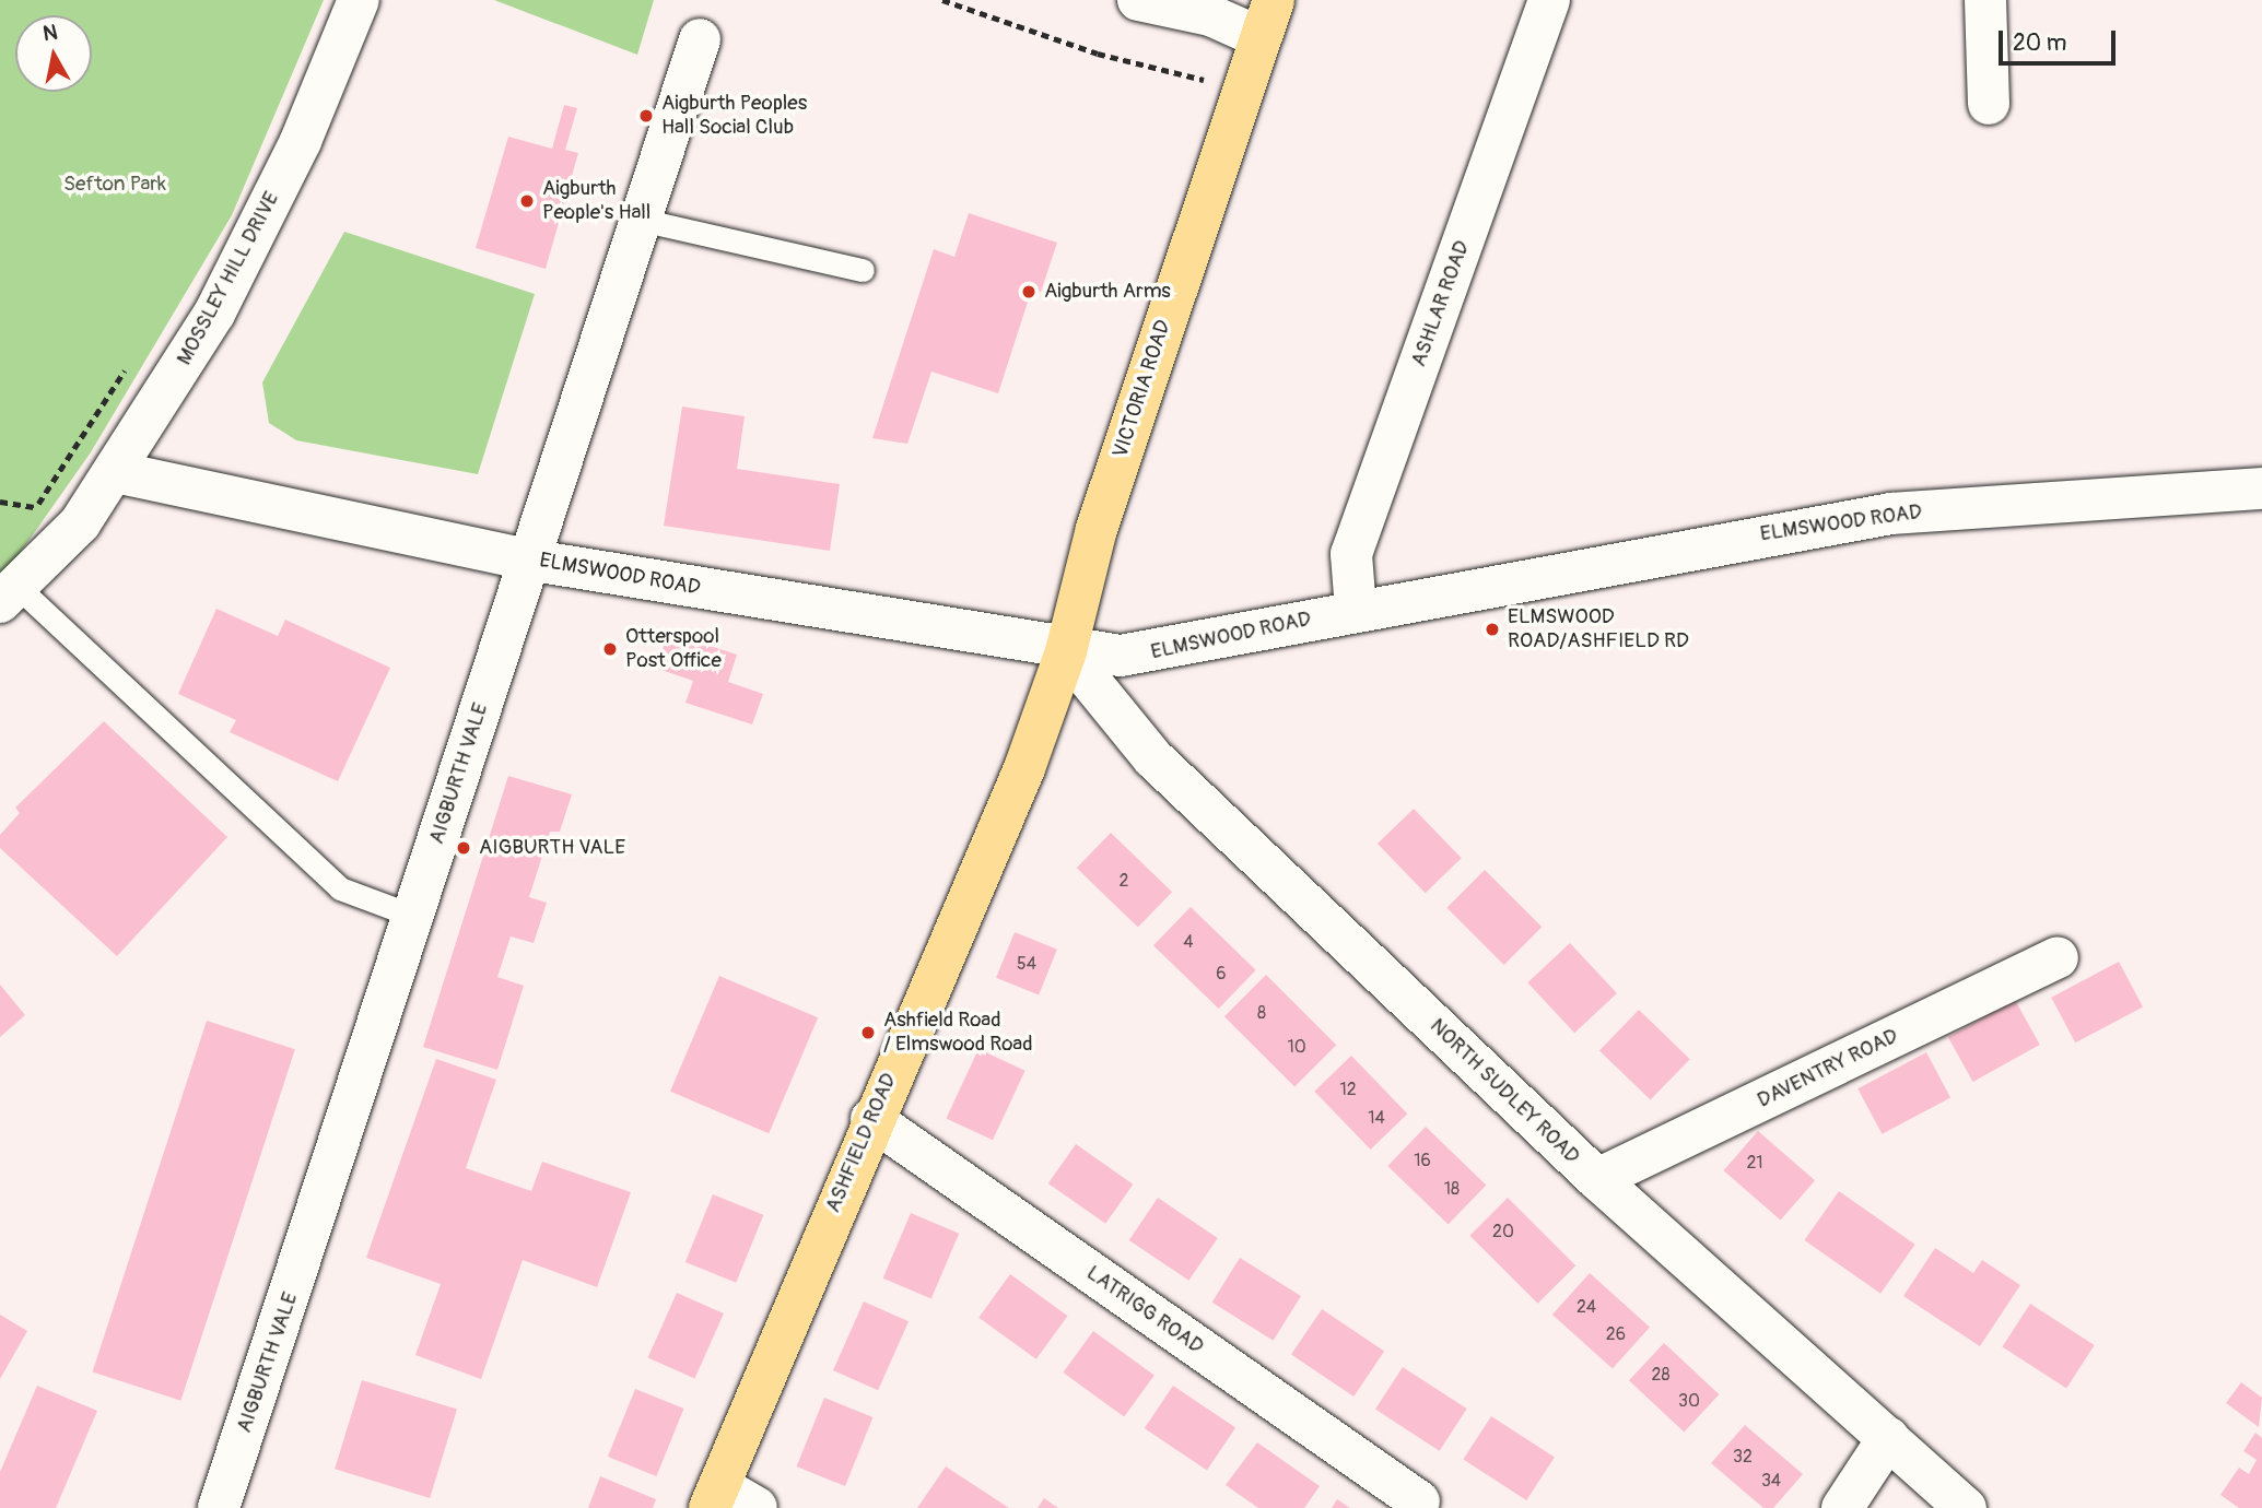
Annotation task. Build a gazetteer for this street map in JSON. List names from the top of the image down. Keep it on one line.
{"streets":{"main road":["VICTORIA ROAD","ASHFIELD ROAD"],"street":["MOSSLEY HILL DRIVE","ASHLAR ROAD","ELMSWOOD ROAD","AIGBURTH VALE","DAVENTRY ROAD","NORTH SUDLEY ROAD","LATRIGG ROAD"]},"crossings":[["MOSSLEY HILL DRIVE","ELMSWOOD ROAD"],["ASHLAR ROAD","ELMSWOOD ROAD"],["VICTORIA ROAD","ELMSWOOD ROAD"],["VICTORIA ROAD","NORTH SUDLEY ROAD"],["VICTORIA ROAD","ASHFIELD ROAD"],["ELMSWOOD ROAD","AIGBURTH VALE"],["ELMSWOOD ROAD","NORTH SUDLEY ROAD"],["ELMSWOOD ROAD","ASHFIELD ROAD"],["DAVENTRY ROAD","NORTH SUDLEY ROAD"],["NORTH SUDLEY ROAD","ASHFIELD ROAD"],["ASHFIELD ROAD","LATRIGG ROAD"]],"parks":["Sefton Park"],"places":["Aigburth Peoples Hall Social Club","Aigburth People's Hall","Aigburth Arms","ELMSWOOD ROAD/ASHFIELD RD","Otterspool Post Office","AIGBURTH VALE","Ashfield Road / Elmswood Road"],"house_numbers":["2","4","54","6","8","10","12","14","16","21","18","20","24","26","28","30","32","34"],"scale_bar":"20 m","north":"top"}
